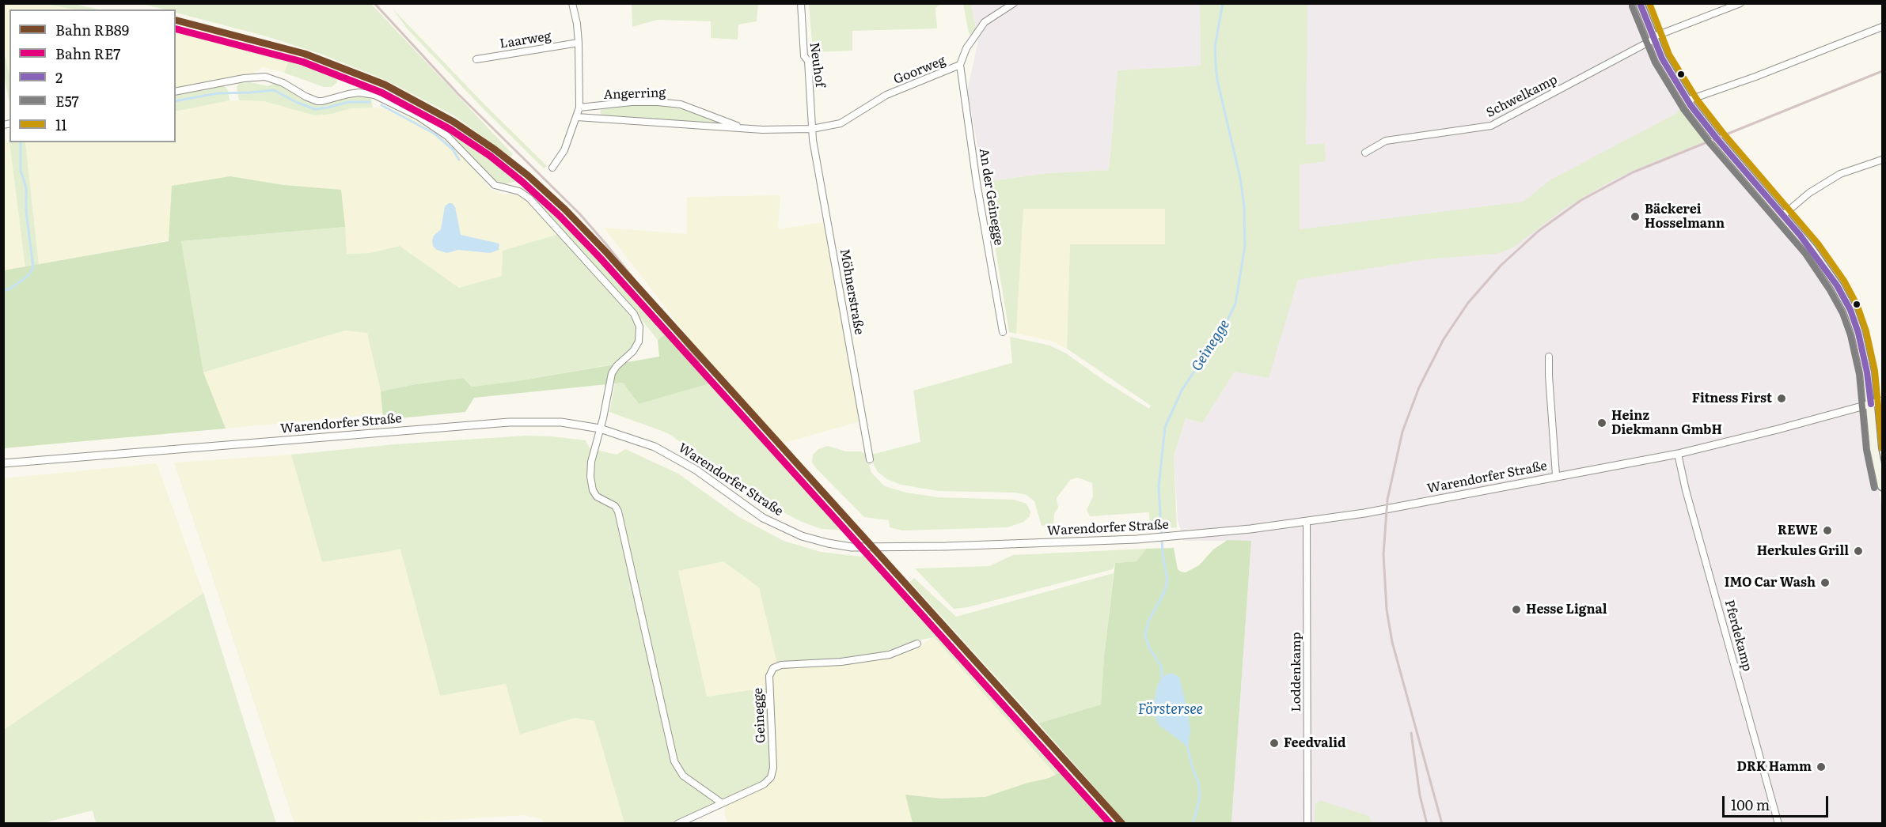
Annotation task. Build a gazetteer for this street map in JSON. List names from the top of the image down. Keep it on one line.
{"streets":{"street":["Laarweg","Neuhof","Goorweg","Angerring","Schwelkamp","An der Geinegge","Möhnerstraße","Warendorfer Straße","Pferdekamp","Loddenkamp","Geinegge"]},"crossings":[["Neuhof","Goorweg"],["Neuhof","Angerring"],["Neuhof","Möhnerstraße"],["Goorweg","Angerring"],["Goorweg","An der Geinegge"],["Goorweg","Möhnerstraße"],["Angerring","Möhnerstraße"],["Warendorfer Straße","Pferdekamp"],["Warendorfer Straße","Loddenkamp"]],"water":["Geinegge","Förstersee"],"places":["Bäckerei Hosselmann","Fitness First","Heinz Diekmann GmbH","REWE","Herkules Grill","IMO Car Wash","Hesse Lignal","Feedvalid","DRK Hamm"],"lines":["transit line 2","transit line 11","transit line E57","rail line RB89","rail line RE7"],"legend":["Bahn RB89","Bahn RE7","2","E57","11"],"scale_bar":"100 m"}
